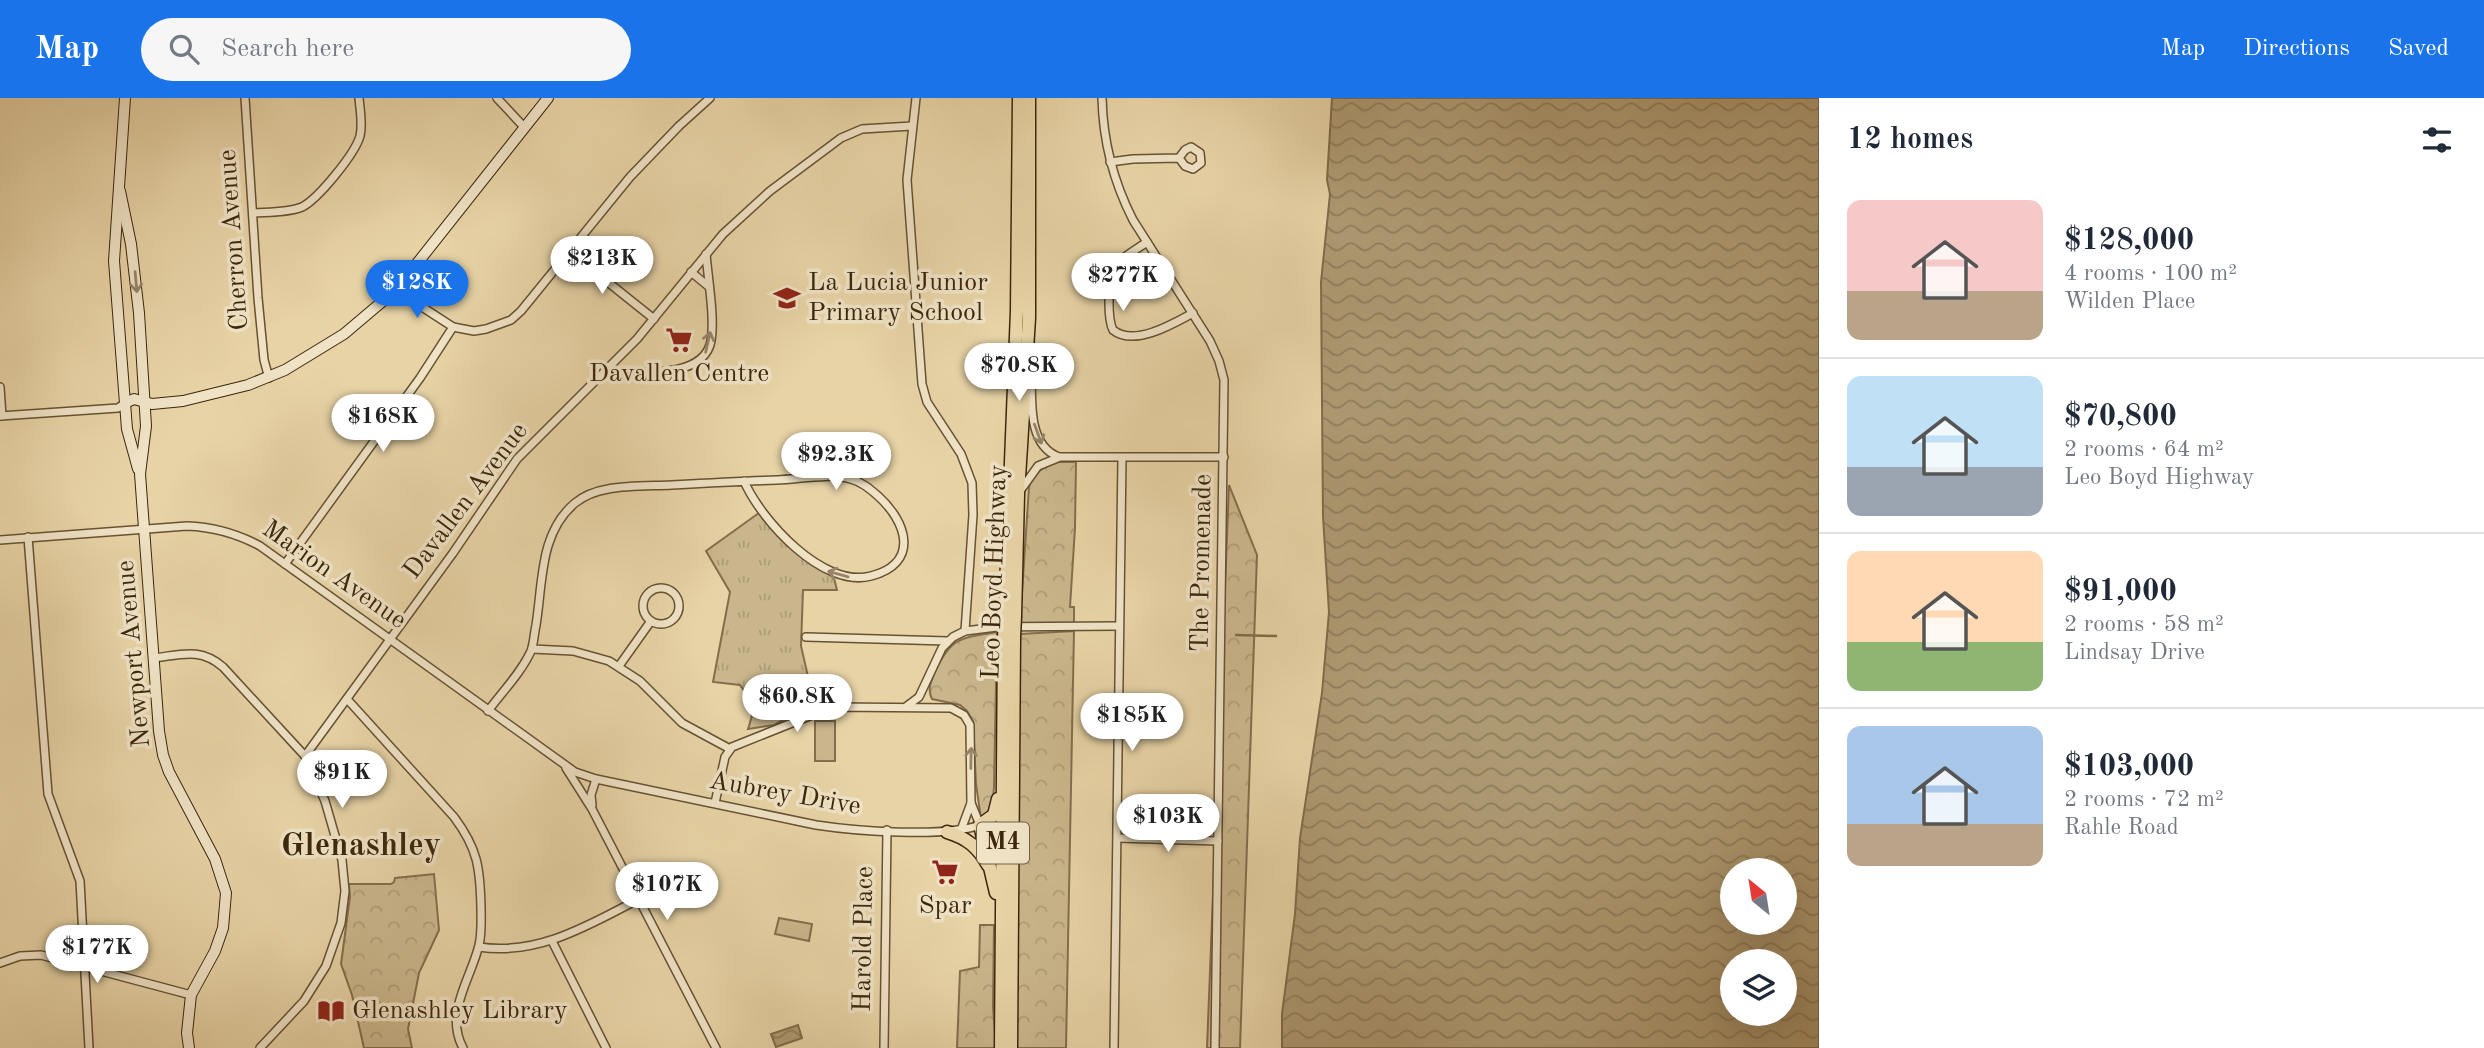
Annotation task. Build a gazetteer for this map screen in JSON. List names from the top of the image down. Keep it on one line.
{"streets":{"highway":["Leo Boyd Highway","M4"],"street":["Cherron Avenue","Davallen Avenue","The Promenade","Marion Avenue","Newport Avenue","Aubrey Drive","Harold Place"]},"crossings":[["Davallen Avenue","Marion Avenue"],["Marion Avenue","Newport Avenue"],["Marion Avenue","Aubrey Drive"],["Aubrey Drive","Harold Place"]],"districts":["Glenashley"],"places":{"school or university":["La Lucia Junior Primary School"],"supermarket":["Davallen Centre","Spar"],"library":["Glenashley Library"]},"north":"top left","page":{"header":"Map","search":"Search here","nav":["Map","Directions","Saved"],"heading":"12 homes","list":[{"name":"$128,000","note":"4 rooms · 100 m² · Wilden Place"},{"name":"$70,800","note":"2 rooms · 64 m² · Leo Boyd Highway"},{"name":"$91,000","note":"2 rooms · 58 m² · Lindsay Drive"},{"name":"$103,000","note":"2 rooms · 72 m² · Rahle Road"}],"price":["$213K","$277K","$128K","$70.8K","$168K","$92.3K","$60.8K","$185K","$91K","$103K","$107K","$177K"]}}
